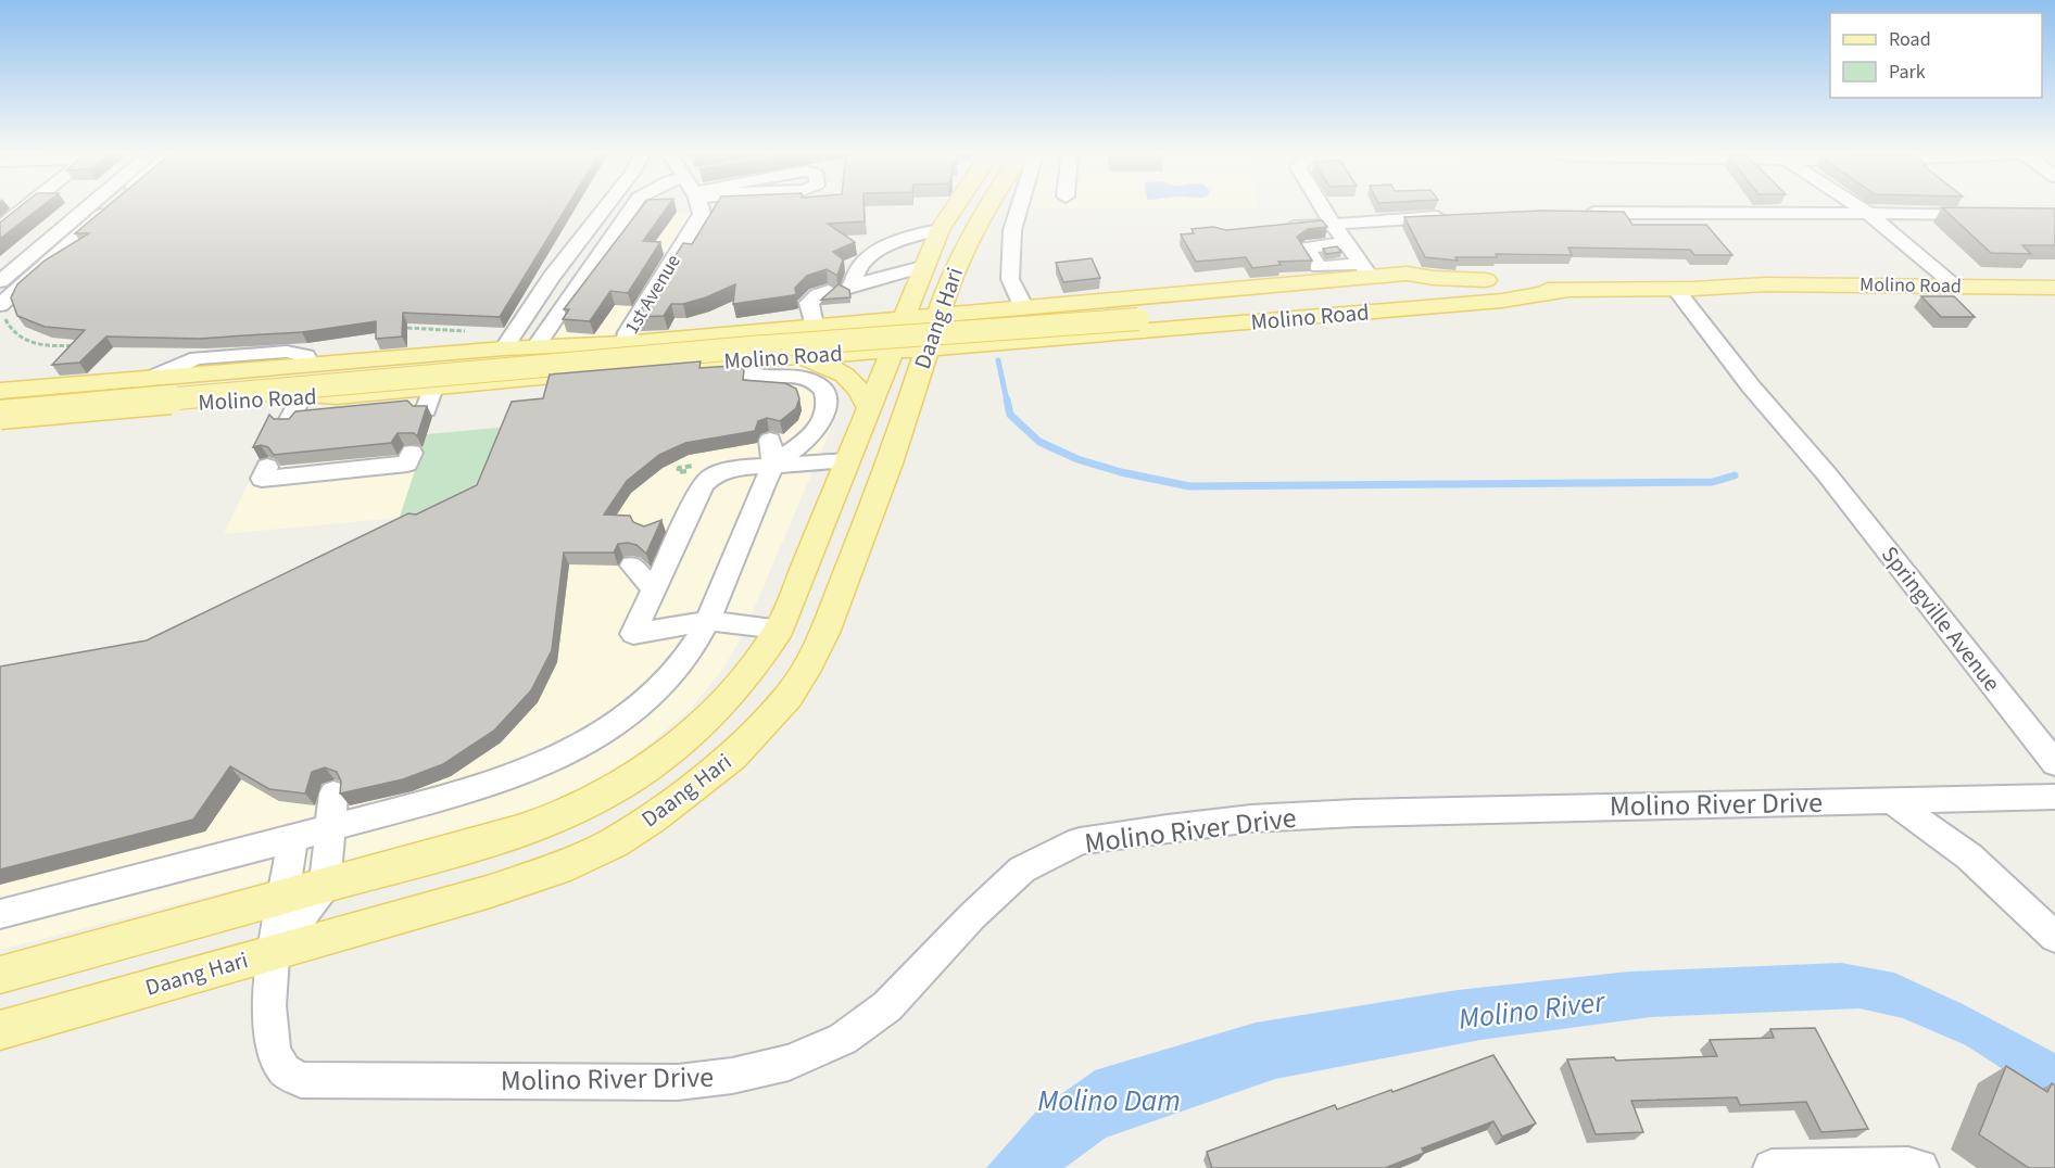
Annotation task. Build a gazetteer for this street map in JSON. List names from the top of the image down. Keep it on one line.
{"streets":{"main road":["Molino Road","Daang Hari"],"street":["1st Avenue","Springville Avenue","Molino River Drive"]},"crossings":[["Molino Road","1st Avenue"],["Molino Road","Daang Hari"],["Molino Road","Springville Avenue"],["Daang Hari","Molino River Drive"]],"water":["Molino River","Molino Dam"],"legend":["Road","Park"]}
